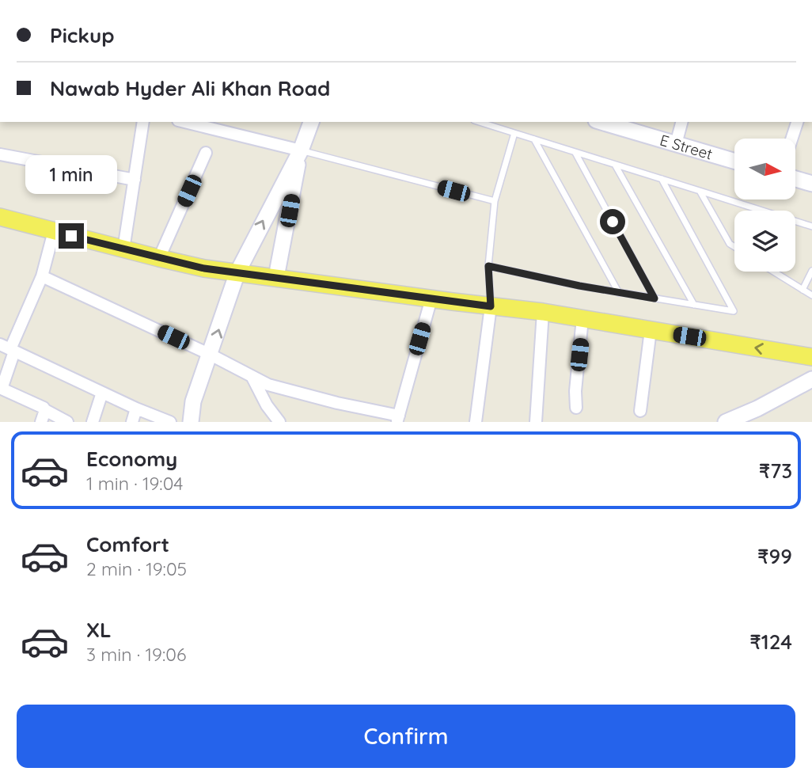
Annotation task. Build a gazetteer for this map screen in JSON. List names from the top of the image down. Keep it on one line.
{"streets":{"street":["E Street"]},"north":"right","page":{"banner":["Pickup","Nawab Hyder Ali Khan Road"],"bubble":"1 min","list":[{"name":"Economy","note":"1 min · 19:04","value":"₹73"},{"name":"Comfort","note":"2 min · 19:05","value":"₹99"},{"name":"XL","note":"3 min · 19:06","value":"₹124"}],"buttons":"Confirm"}}
